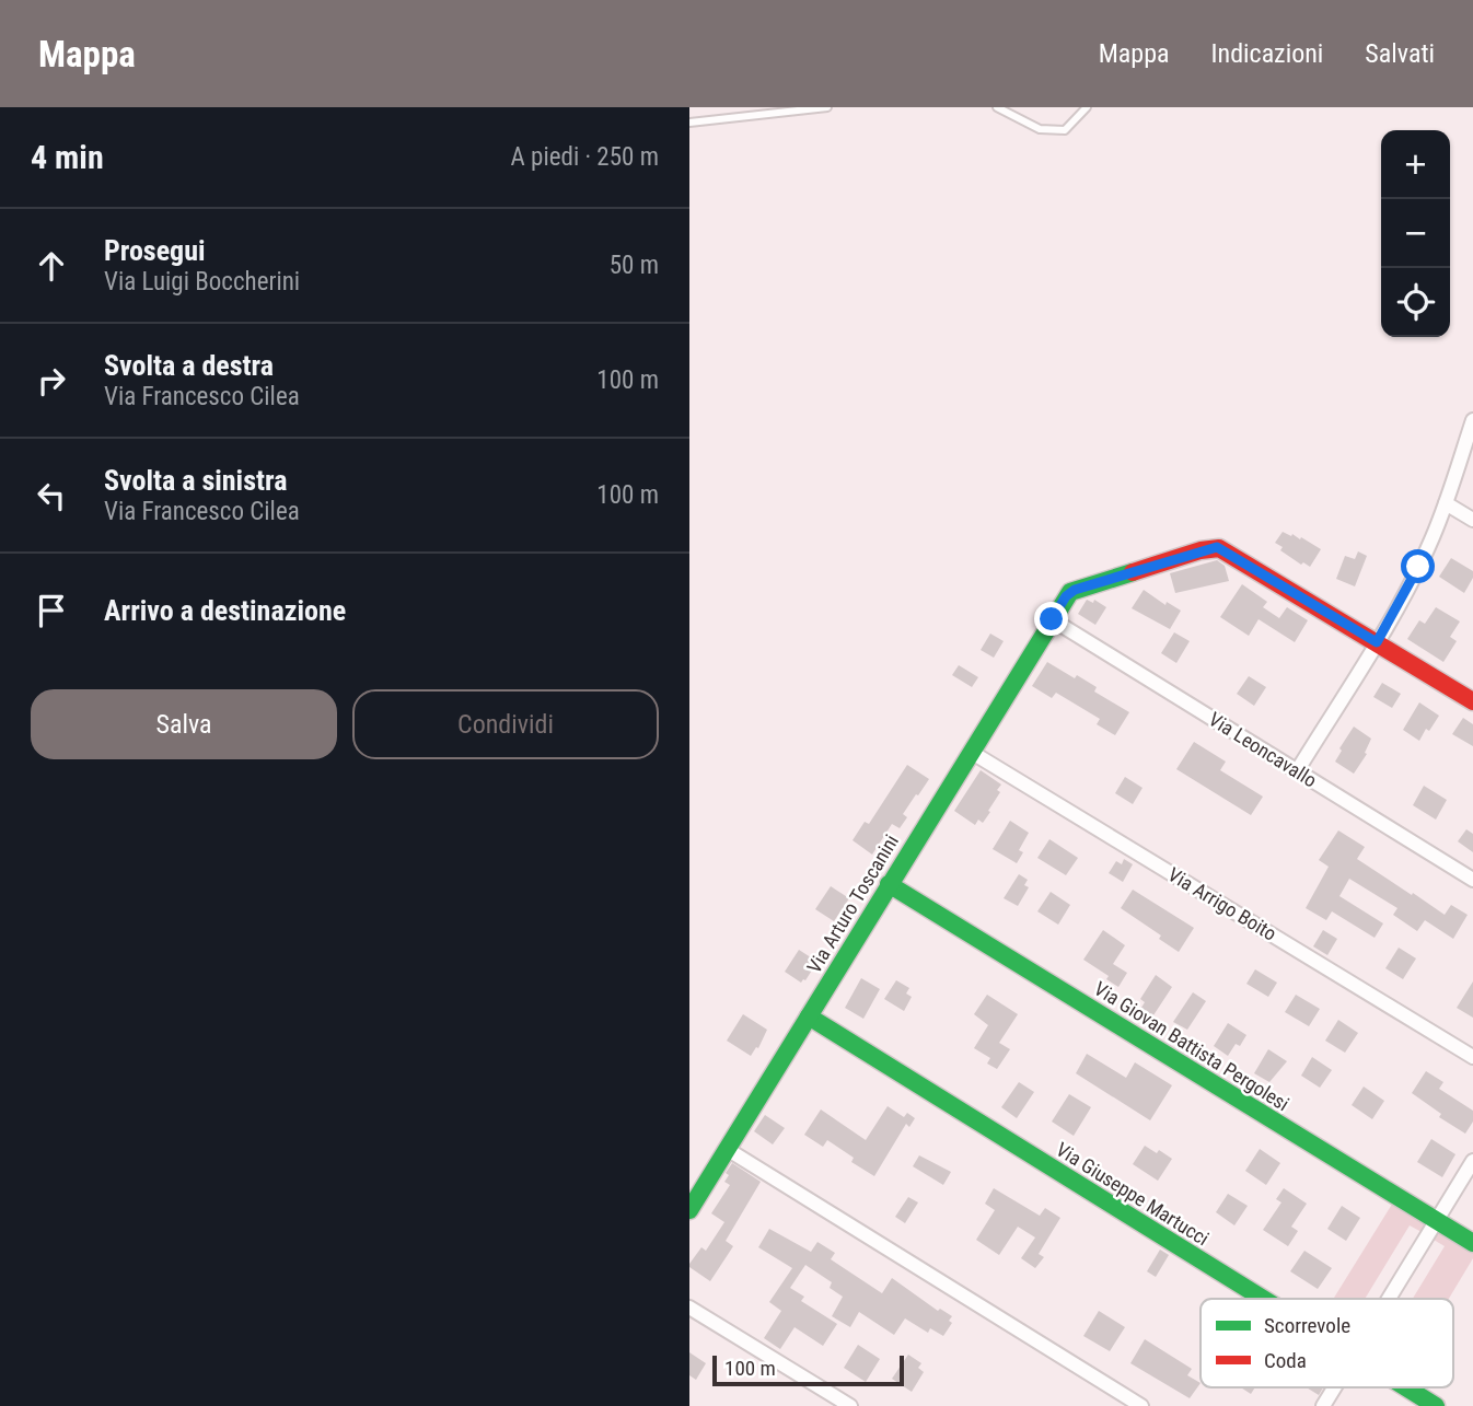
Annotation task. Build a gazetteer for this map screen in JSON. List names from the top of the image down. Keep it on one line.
{"streets":{"street":["Via Leoncavallo","Via Arturo Toscanini","Via Arrigo Boito","Via Giovan Battista Pergolesi","Via Giuseppe Martucci"]},"crossings":[["Via Leoncavallo","Via Arturo Toscanini"],["Via Arturo Toscanini","Via Arrigo Boito"],["Via Arturo Toscanini","Via Giovan Battista Pergolesi"],["Via Arturo Toscanini","Via Giuseppe Martucci"]],"legend":["Scorrevole","Coda"],"scale_bar":"100 m","page":{"header":"Mappa","nav":["Mappa","Indicazioni","Salvati"],"heading":["4 min","A piedi · 250 m"],"map_buttons":["+","−"],"list":[["Prosegui","Via Luigi Boccherini","50 m"],["Svolta a destra","Via Francesco Cilea","100 m"],["Svolta a sinistra","Via Francesco Cilea","100 m"],"Arrivo a destinazione"],"buttons":["Salva","Condividi"],"scale":"100 m"}}
